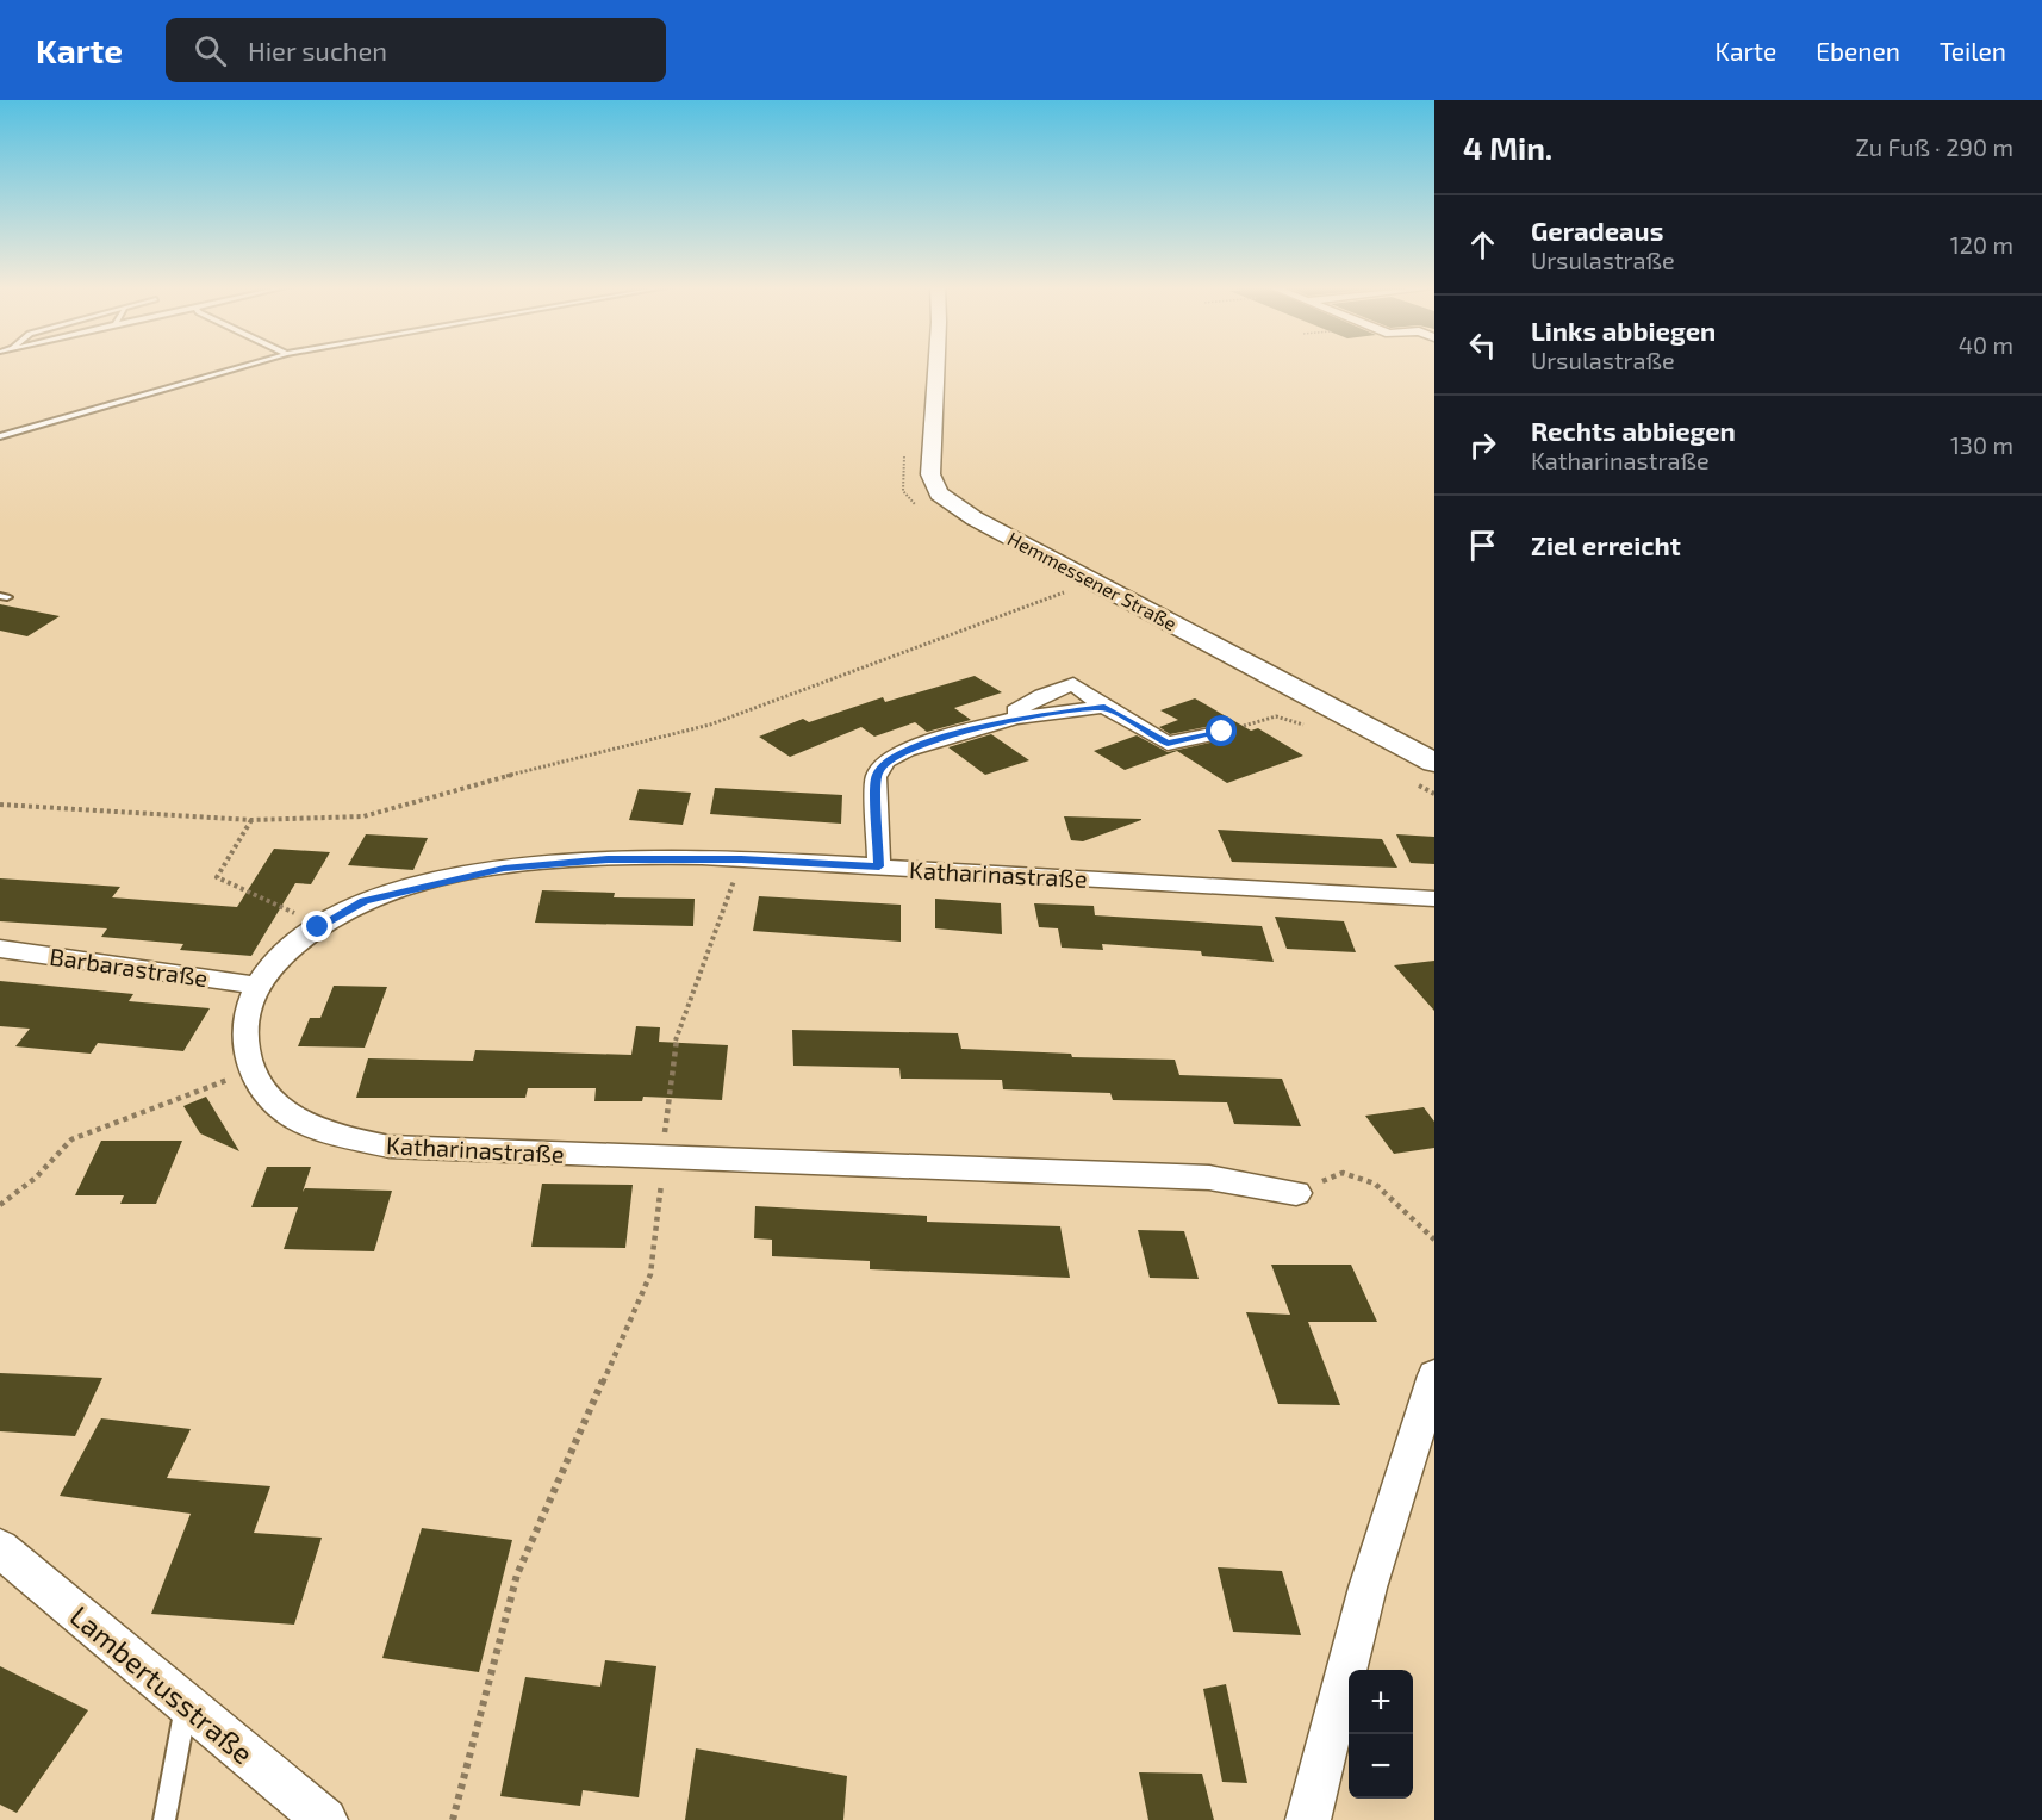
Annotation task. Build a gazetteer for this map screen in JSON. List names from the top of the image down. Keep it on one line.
{"streets":{"main road":["Hemmessener Straße"],"street":["Katharinastraße","Barbarastraße","Lambertusstraße"]},"crossings":[["Katharinastraße","Barbarastraße"]],"page":{"header":"Karte","search":"Hier suchen","nav":["Karte","Ebenen","Teilen"],"heading":["4 Min.","Zu Fuß · 290 m"],"list":[["Geradeaus","Ursulastraße","120 m"],["Links abbiegen","Ursulastraße","40 m"],["Rechts abbiegen","Katharinastraße","130 m"],"Ziel erreicht"],"map_buttons":["+","−"]}}
